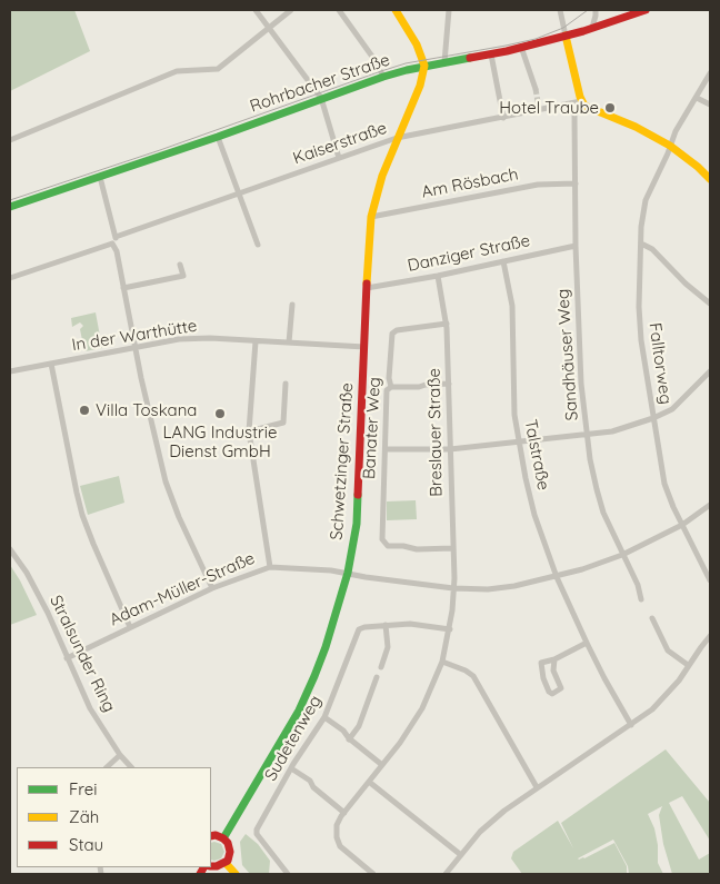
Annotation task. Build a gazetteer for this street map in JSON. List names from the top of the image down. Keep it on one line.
{"streets":{"main road":["Rohrbacher Straße","Schwetzinger Straße"],"street":["Kaiserstraße","Am Rösbach","Danziger Straße","In der Warthütte","Sandhäuser Weg","Falltorweg","Banater Weg","Breslauer Straße","Talstraße","Adam-Müller-Straße","Stralsunder Ring","Sudetenweg"]},"crossings":[["Rohrbacher Straße","Schwetzinger Straße"],["Kaiserstraße","Sandhäuser Weg"],["Kaiserstraße","Schwetzinger Straße"],["Am Rösbach","Sandhäuser Weg"],["Am Rösbach","Schwetzinger Straße"],["Danziger Straße","Sandhäuser Weg"],["Danziger Straße","Breslauer Straße"],["Danziger Straße","Talstraße"],["Danziger Straße","Schwetzinger Straße"],["In der Warthütte","Schwetzinger Straße"],["Sandhäuser Weg","Adam-Müller-Straße"],["Falltorweg","Adam-Müller-Straße"],["Banater Weg","Breslauer Straße"],["Breslauer Straße","Adam-Müller-Straße"],["Breslauer Straße","Sudetenweg"],["Talstraße","Adam-Müller-Straße"],["Schwetzinger Straße","Adam-Müller-Straße"],["Adam-Müller-Straße","Stralsunder Ring"]],"places":["Hotel Traube","Villa Toskana","LANG Industrie Dienst GmbH"],"legend":["Frei","Zäh","Stau"]}
